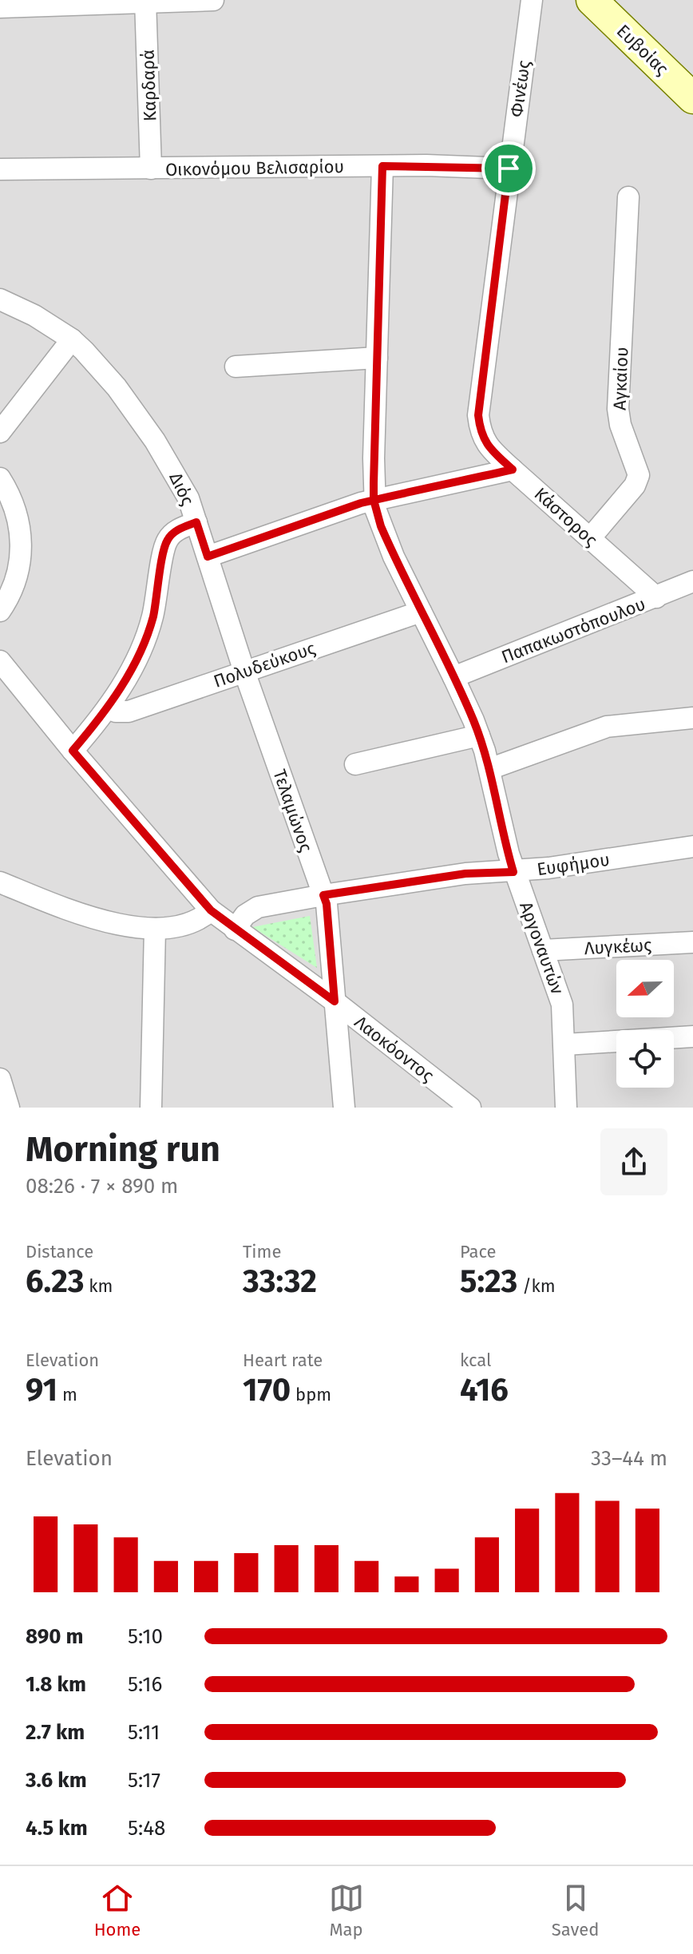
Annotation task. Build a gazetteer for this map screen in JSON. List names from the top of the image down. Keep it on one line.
{"streets":{"main road":["Ευβοίας"],"street":["Καρδαρά","Φινέως","Οικονόμου Βελισαρίου","Αγκαίου","Διός","Κάστορος","Παπακωστόπουλου","Πολυδεύκους","Τελαμώνος","Ευφήμου","Λυγκέως","Αργοναυτών","Λαοκόοντος"]},"crossings":[["Καρδαρά","Οικονόμου Βελισαρίου"],["Φινέως","Οικονόμου Βελισαρίου"],["Φινέως","Κάστορος"],["Οικονόμου Βελισαρίου","Αργοναυτών"],["Αγκαίου","Κάστορος"],["Διός","Πολυδεύκους"],["Διός","Τελαμώνος"],["Διός","Λαοκόοντος"],["Κάστορος","Παπακωστόπουλου"],["Παπακωστόπουλου","Αργοναυτών"],["Πολυδεύκους","Τελαμώνος"],["Πολυδεύκους","Αργοναυτών"],["Τελαμώνος","Ευφήμου"],["Τελαμώνος","Λαοκόοντος"],["Ευφήμου","Αργοναυτών"],["Ευφήμου","Λαοκόοντος"],["Λυγκέως","Αργοναυτών"]],"north":"left","page":{"heading":["Morning run","08:26 · 7 × 890 m"],"stats":[["Distance","6.23 km"],["Time","33:32"],["Pace","5:23 /km"],["Elevation","91 m"],["Heart rate","170 bpm"],["kcal","416"]],"chart":["Elevation","33–44 m"],"list":[{"name":"890 m","note":"5:10"},{"name":"1.8 km","note":"5:16"},{"name":"2.7 km","note":"5:11"},{"name":"3.6 km","note":"5:17"},{"name":"4.5 km","note":"5:48"}],"tabs":["Home","Map","Saved"]}}
